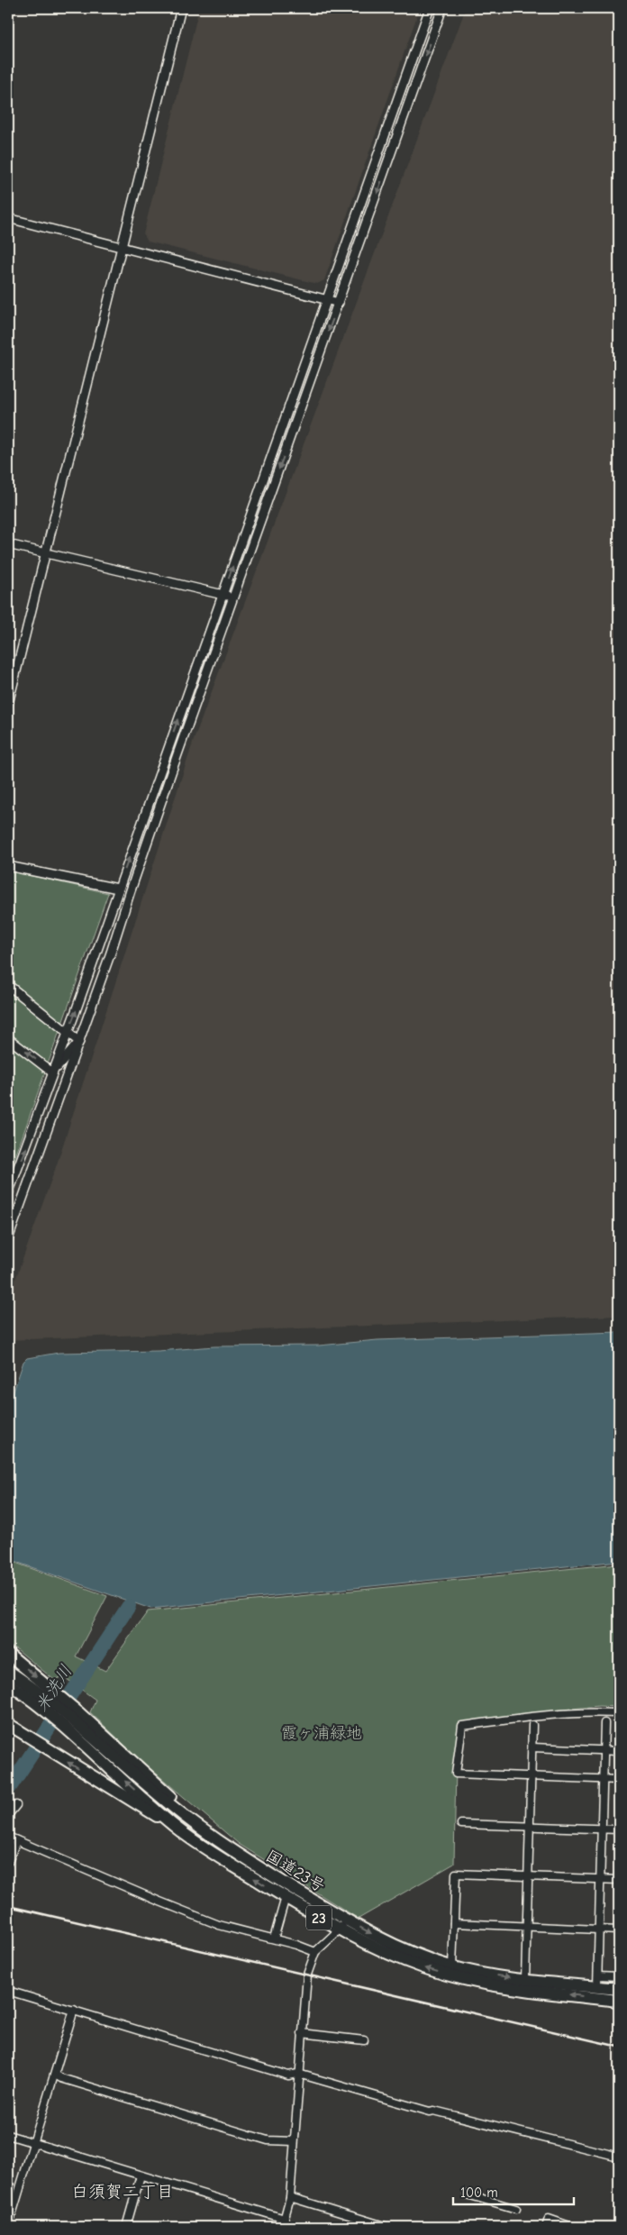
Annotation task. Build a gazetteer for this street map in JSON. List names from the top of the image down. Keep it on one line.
{"streets":{"highway":["国道23号","23"]},"districts":["白須賀二丁目"],"water":["米洗川"],"parks":["霞ヶ浦緑地"],"scale_bar":"100 m"}
